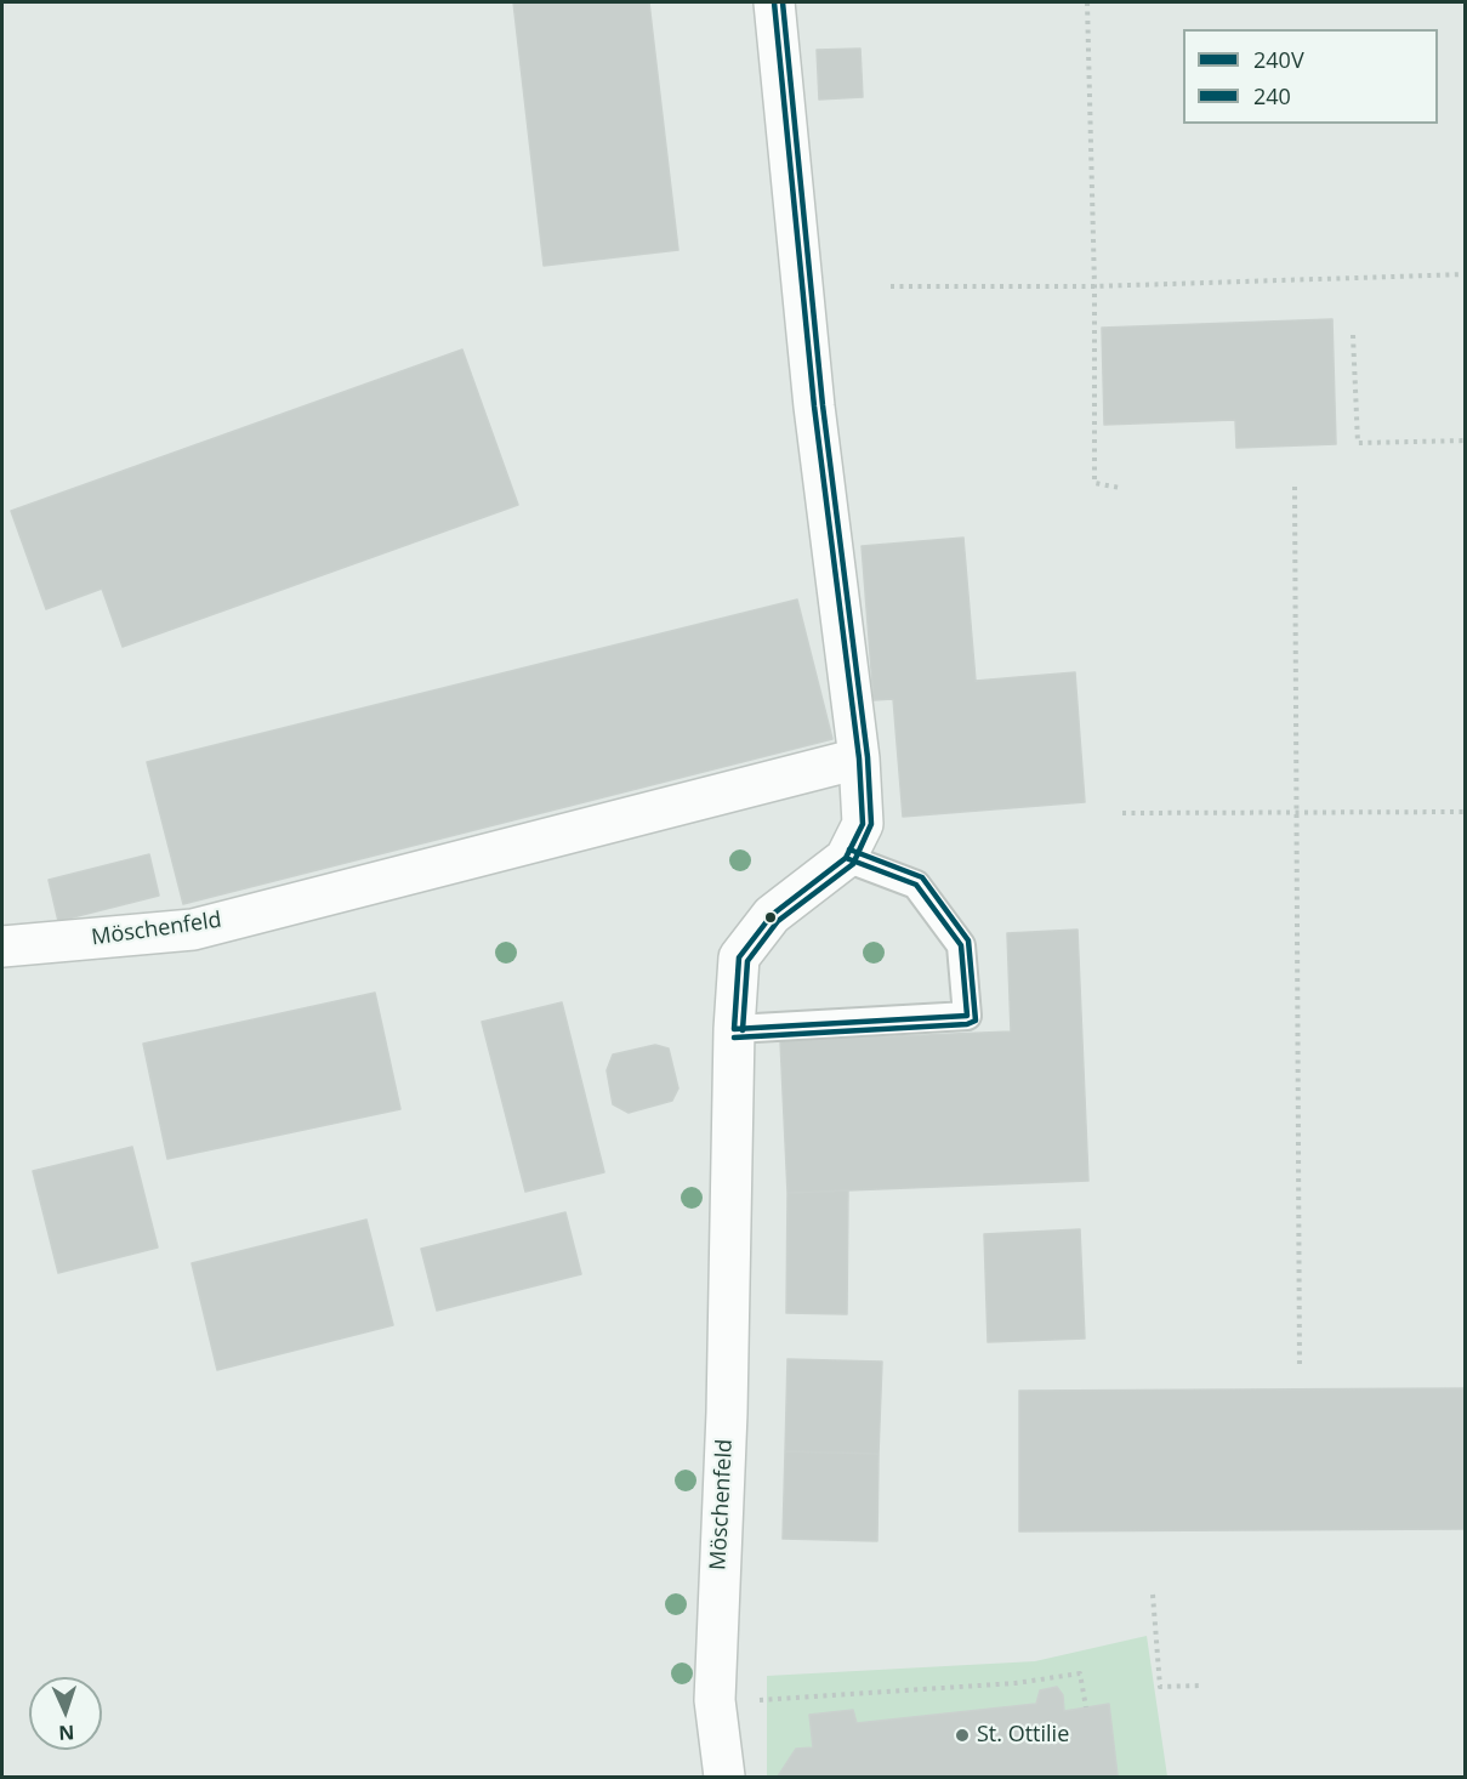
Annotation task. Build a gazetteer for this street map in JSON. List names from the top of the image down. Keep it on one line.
{"streets":{"street":["Möschenfeld"]},"places":["St. Ottilie"],"lines":["transit line 240V","transit line 240"],"legend":["240V","240"],"north":"bottom"}
